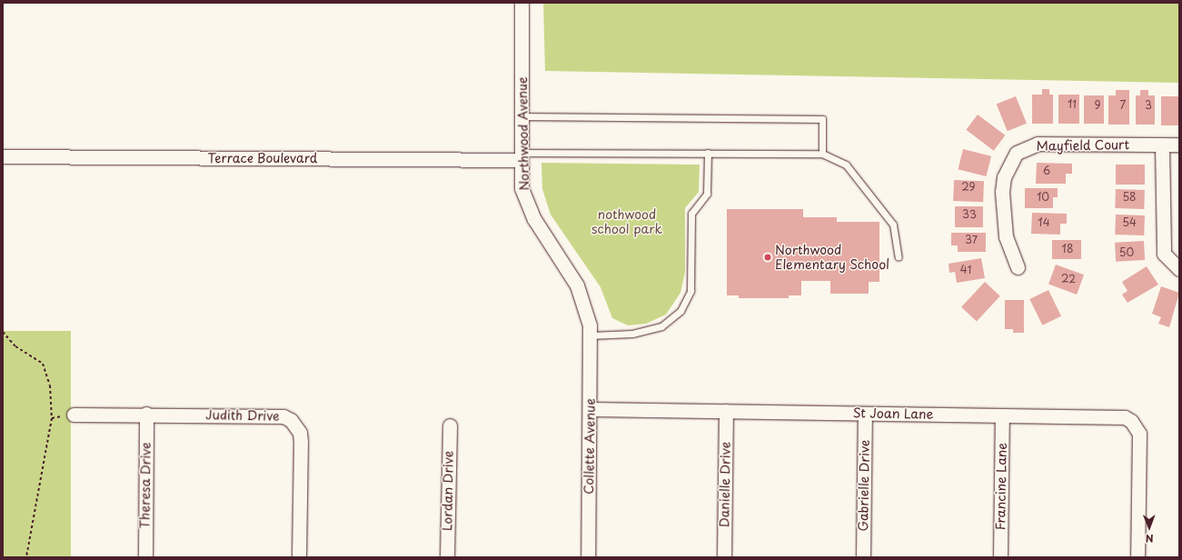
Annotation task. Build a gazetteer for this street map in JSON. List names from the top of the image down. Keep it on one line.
{"streets":{"street":["Northwood Avenue","Mayfield Court","Terrace Boulevard","St Joan Lane","Judith Drive","Collette Avenue","Danielle Drive","Theresa Drive","Gabrielle Drive","Francine Lane","Lordan Drive"]},"crossings":[["Northwood Avenue","Terrace Boulevard"],["Northwood Avenue","Collette Avenue"],["St Joan Lane","Collette Avenue"],["St Joan Lane","Danielle Drive"],["St Joan Lane","Gabrielle Drive"],["St Joan Lane","Francine Lane"],["Judith Drive","Theresa Drive"]],"parks":["nothwood school park"],"places":["Northwood Elementary School"],"house_numbers":["11","9","7","3","6","29","10","58","33","14","54","37","18","50","41","22"],"north":"bottom"}
